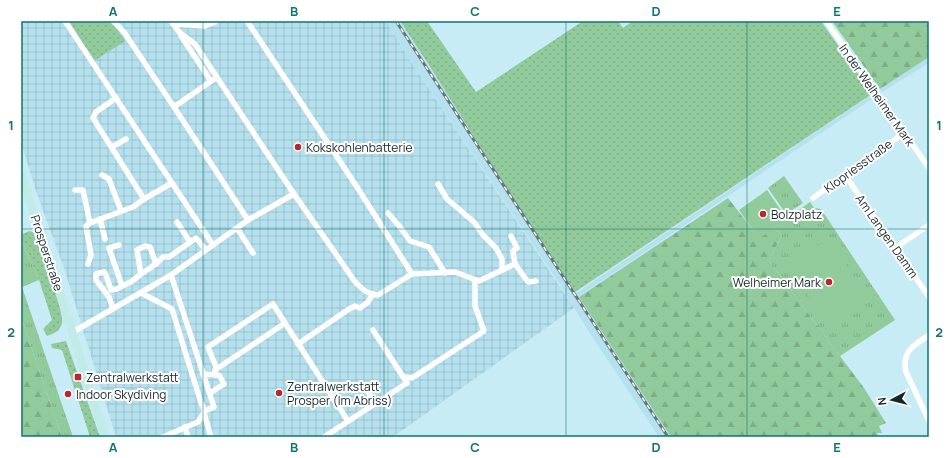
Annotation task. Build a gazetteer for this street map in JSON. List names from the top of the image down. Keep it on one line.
{"streets":{"main road":["Prosperstraße"],"street":["In der Welheimer Mark","Klopriesstraße","Am Langen Damm"]},"crossings":[["In der Welheimer Mark","Klopriesstraße"],["Klopriesstraße","Am Langen Damm"]],"places":{"other":["Kokskohlenbatterie","Bolzplatz","Welheimer Mark","Zentralwerkstatt Prosper (Im Abriss)","Indoor Skydiving"],"transit":["Zentralwerkstatt"]},"north":"left","grid":{"columns":["A","B","C","D","E"],"rows":["1","2"]}}
